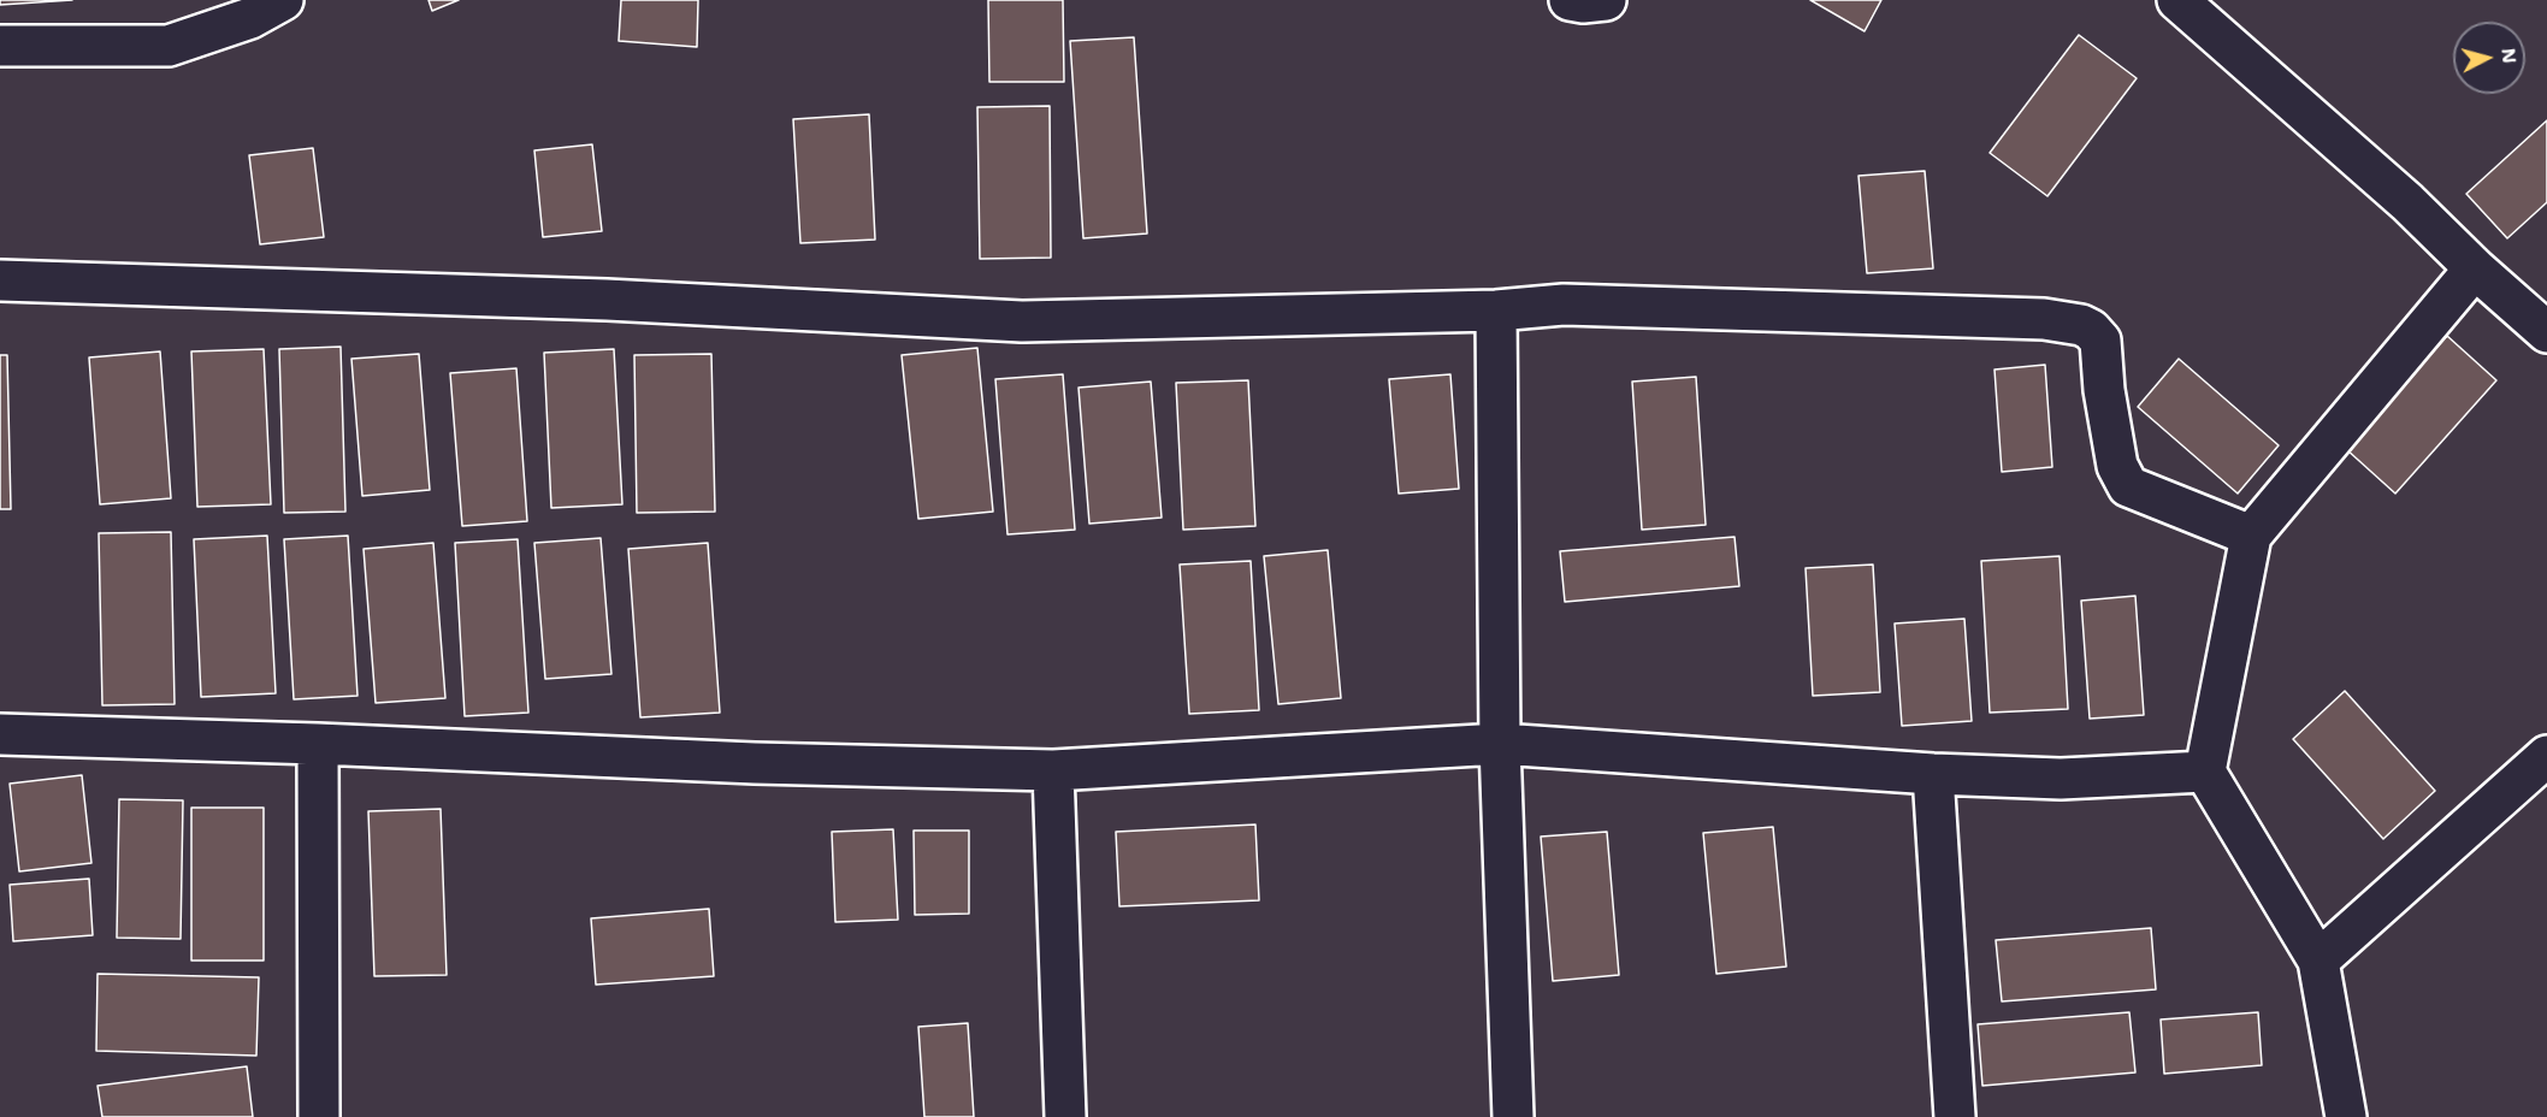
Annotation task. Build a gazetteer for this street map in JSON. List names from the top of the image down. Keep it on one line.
{"north":"right"}
